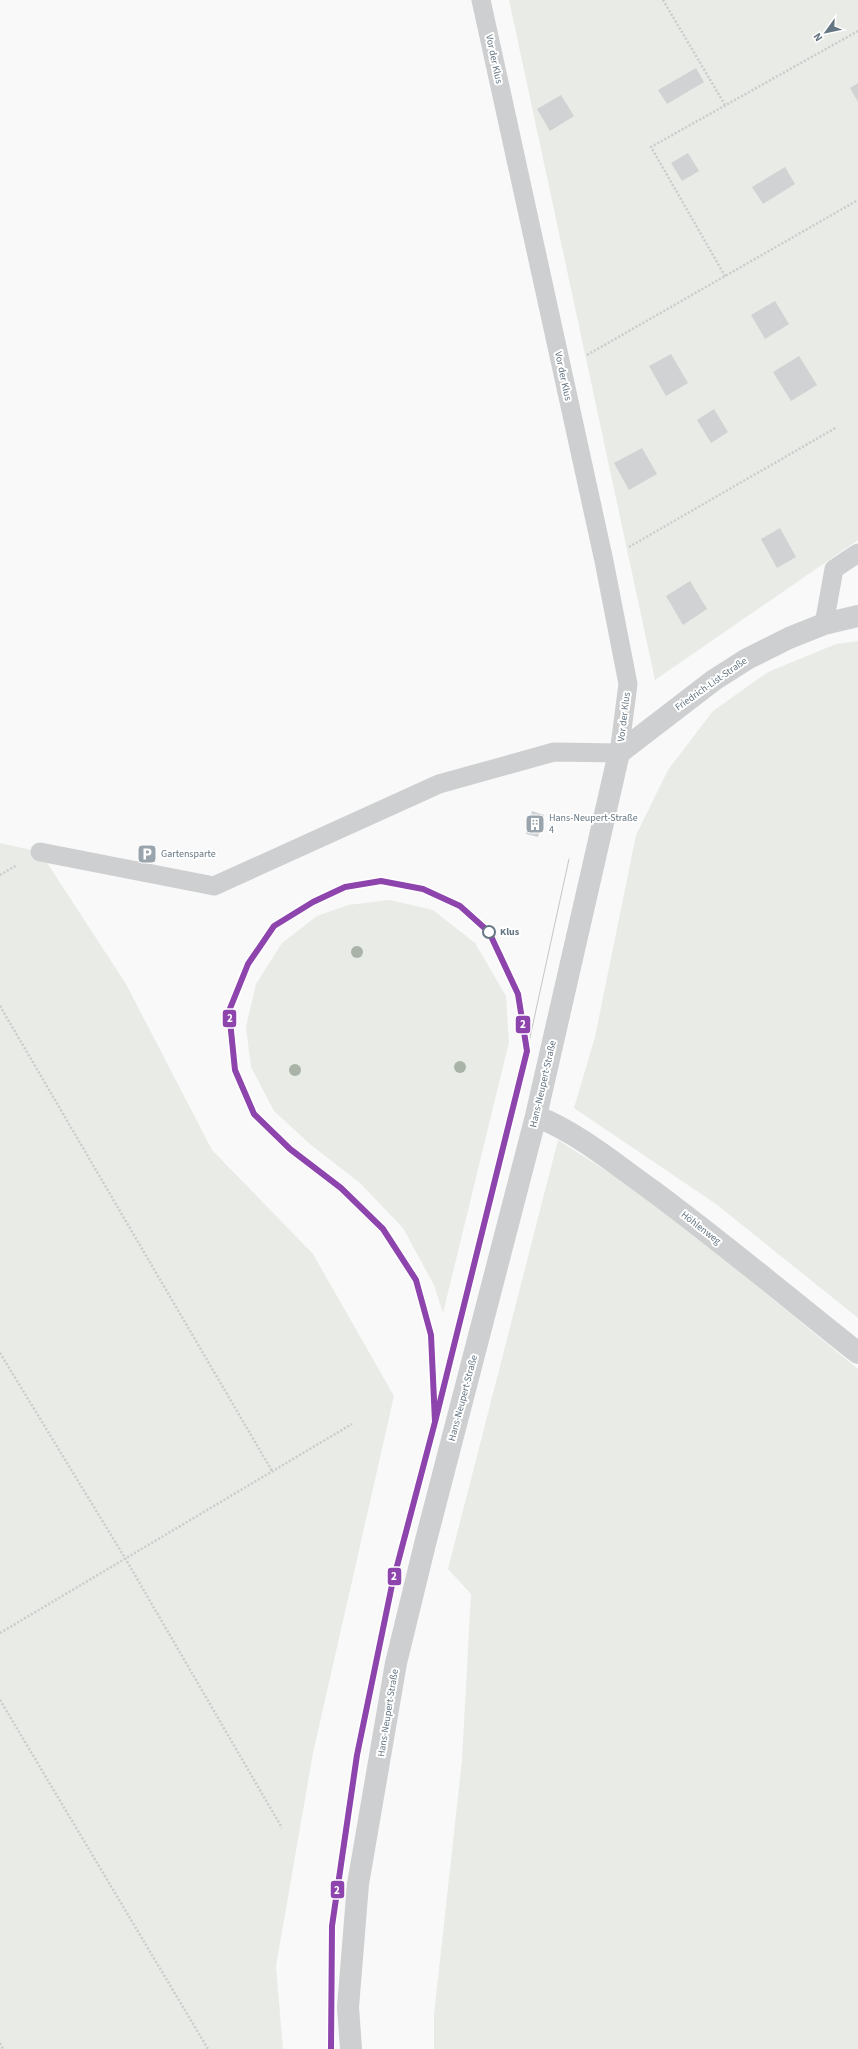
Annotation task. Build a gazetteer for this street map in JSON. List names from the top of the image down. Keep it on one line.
{"streets":{"street":["Friedrich-List-Straße","Hans-Neupert-Straße","Höhlenweg"],"lane":["Vor der Klus"]},"crossings":[["Vor der Klus","Friedrich-List-Straße"],["Vor der Klus","Hans-Neupert-Straße"],["Friedrich-List-Straße","Hans-Neupert-Straße"],["Hans-Neupert-Straße","Höhlenweg"]],"places":{"building":["Hans-Neupert-Straße 4"],"parking":["Gartensparte"],"other":["Klus"]},"lines":["transit line 2"],"north":"bottom left"}
